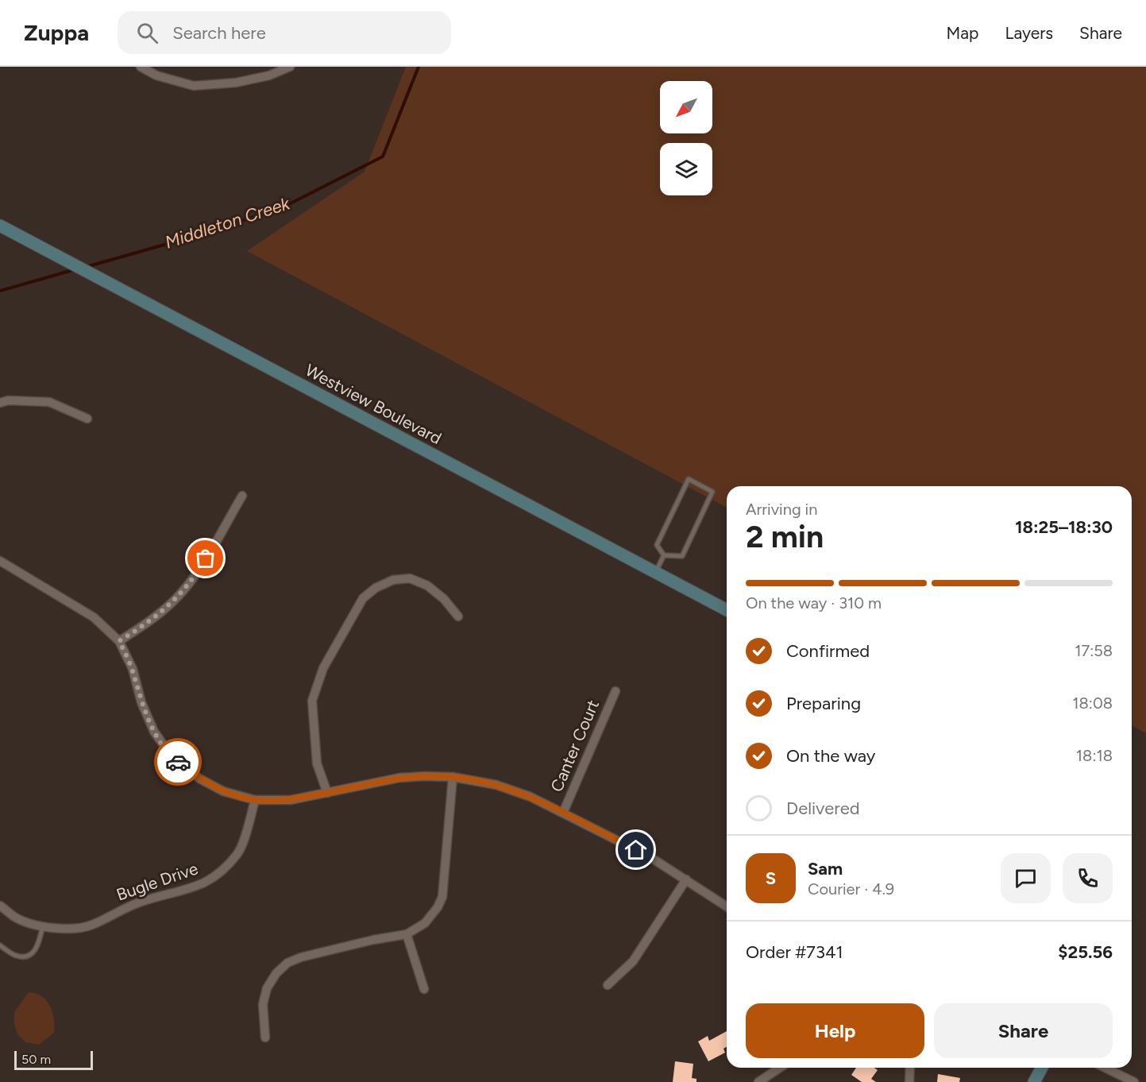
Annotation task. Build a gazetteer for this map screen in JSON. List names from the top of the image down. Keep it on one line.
{"streets":{"street":["Westview Boulevard","Canter Court","Bugle Drive"]},"water":["Middleton Creek"],"scale_bar":"50 m","north":"bottom left","page":{"header":"Zuppa","search":"Search here","nav":["Map","Layers","Share"],"heading":["2 min","Arriving in","18:25–18:30"],"panel":["Sam","Courier · 4.9","Order #7341","$25.56"],"bar":"On the way · 310 m","list":[["Confirmed","17:58"],["Preparing","18:08"],["On the way","18:18"],"Delivered"],"round":"S","buttons":["Help","Share"],"scale":"50 m"}}
